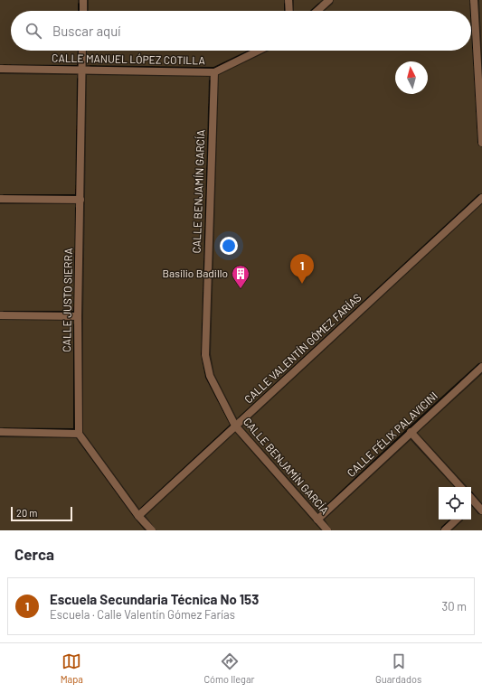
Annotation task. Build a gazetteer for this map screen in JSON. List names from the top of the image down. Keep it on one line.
{"streets":{"street":["CALLE MANUEL LÓPEZ COTILLA","CALLE BENJAMÍN GARCÍA","CALLE JUSTO SIERRA","CALLE VALENTÍN GÓMEZ FARÍAS","CALLE FÉLIX PALAVICINI"]},"crossings":[["CALLE MANUEL LÓPEZ COTILLA","CALLE BENJAMÍN GARCÍA"],["CALLE MANUEL LÓPEZ COTILLA","CALLE JUSTO SIERRA"],["CALLE BENJAMÍN GARCÍA","CALLE VALENTÍN GÓMEZ FARÍAS"],["CALLE BENJAMÍN GARCÍA","CALLE FÉLIX PALAVICINI"]],"places":{"building":["Basilio Badillo"]},"scale_bar":"20 m","north":"top","page":{"search":"Buscar aquí","pins":"1","scale":"20 m","heading":"Cerca","list":[{"mark":"1","name":"Escuela Secundaria Técnica No 153","note":"Escuela · Calle Valentín Gómez Farías","value":"30 m"}],"nav":["Mapa","Cómo llegar","Guardados"]}}
